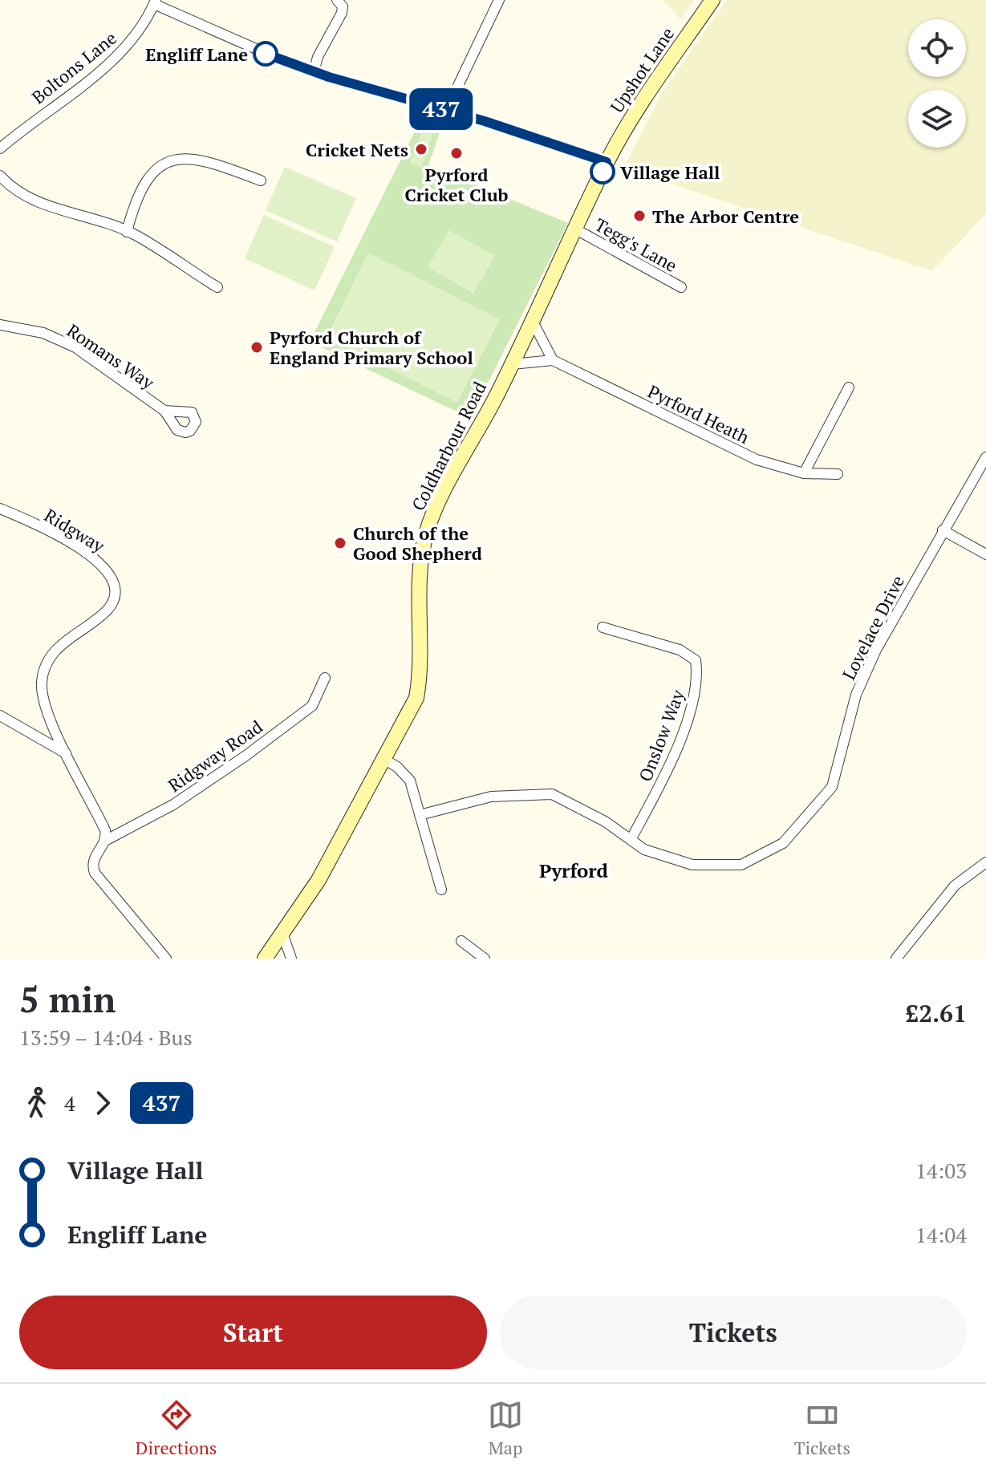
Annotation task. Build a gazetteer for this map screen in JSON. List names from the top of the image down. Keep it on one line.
{"streets":{"main road":["Upshot Lane","Coldharbour Road"],"street":["Boltons Lane","Tegg's Lane","Romans Way","Pyrford Heath","Ridgway","Lovelace Drive","Onslow Way","Ridgway Road"]},"crossings":[["Upshot Lane","Coldharbour Road"],["Tegg's Lane","Coldharbour Road"],["Ridgway","Ridgway Road"],["Lovelace Drive","Onslow Way"]],"districts":["Pyrford"],"places":["Engliff Lane","Cricket Nets","Pyrford Cricket Club","Village Hall","The Arbor Centre","Pyrford Church of England Primary School","Church of the Good Shepherd"],"lines":["bus line 437"],"page":{"on_map":"437","heading":["5 min","13:59 – 14:04 · Bus","£2.61"],"legs":["4","437"],"list":[{"name":"Village Hall","value":"14:03"},{"name":"Engliff Lane","value":"14:04"}],"buttons":["Start","Tickets"],"tabs":["Directions","Map","Tickets"]}}
